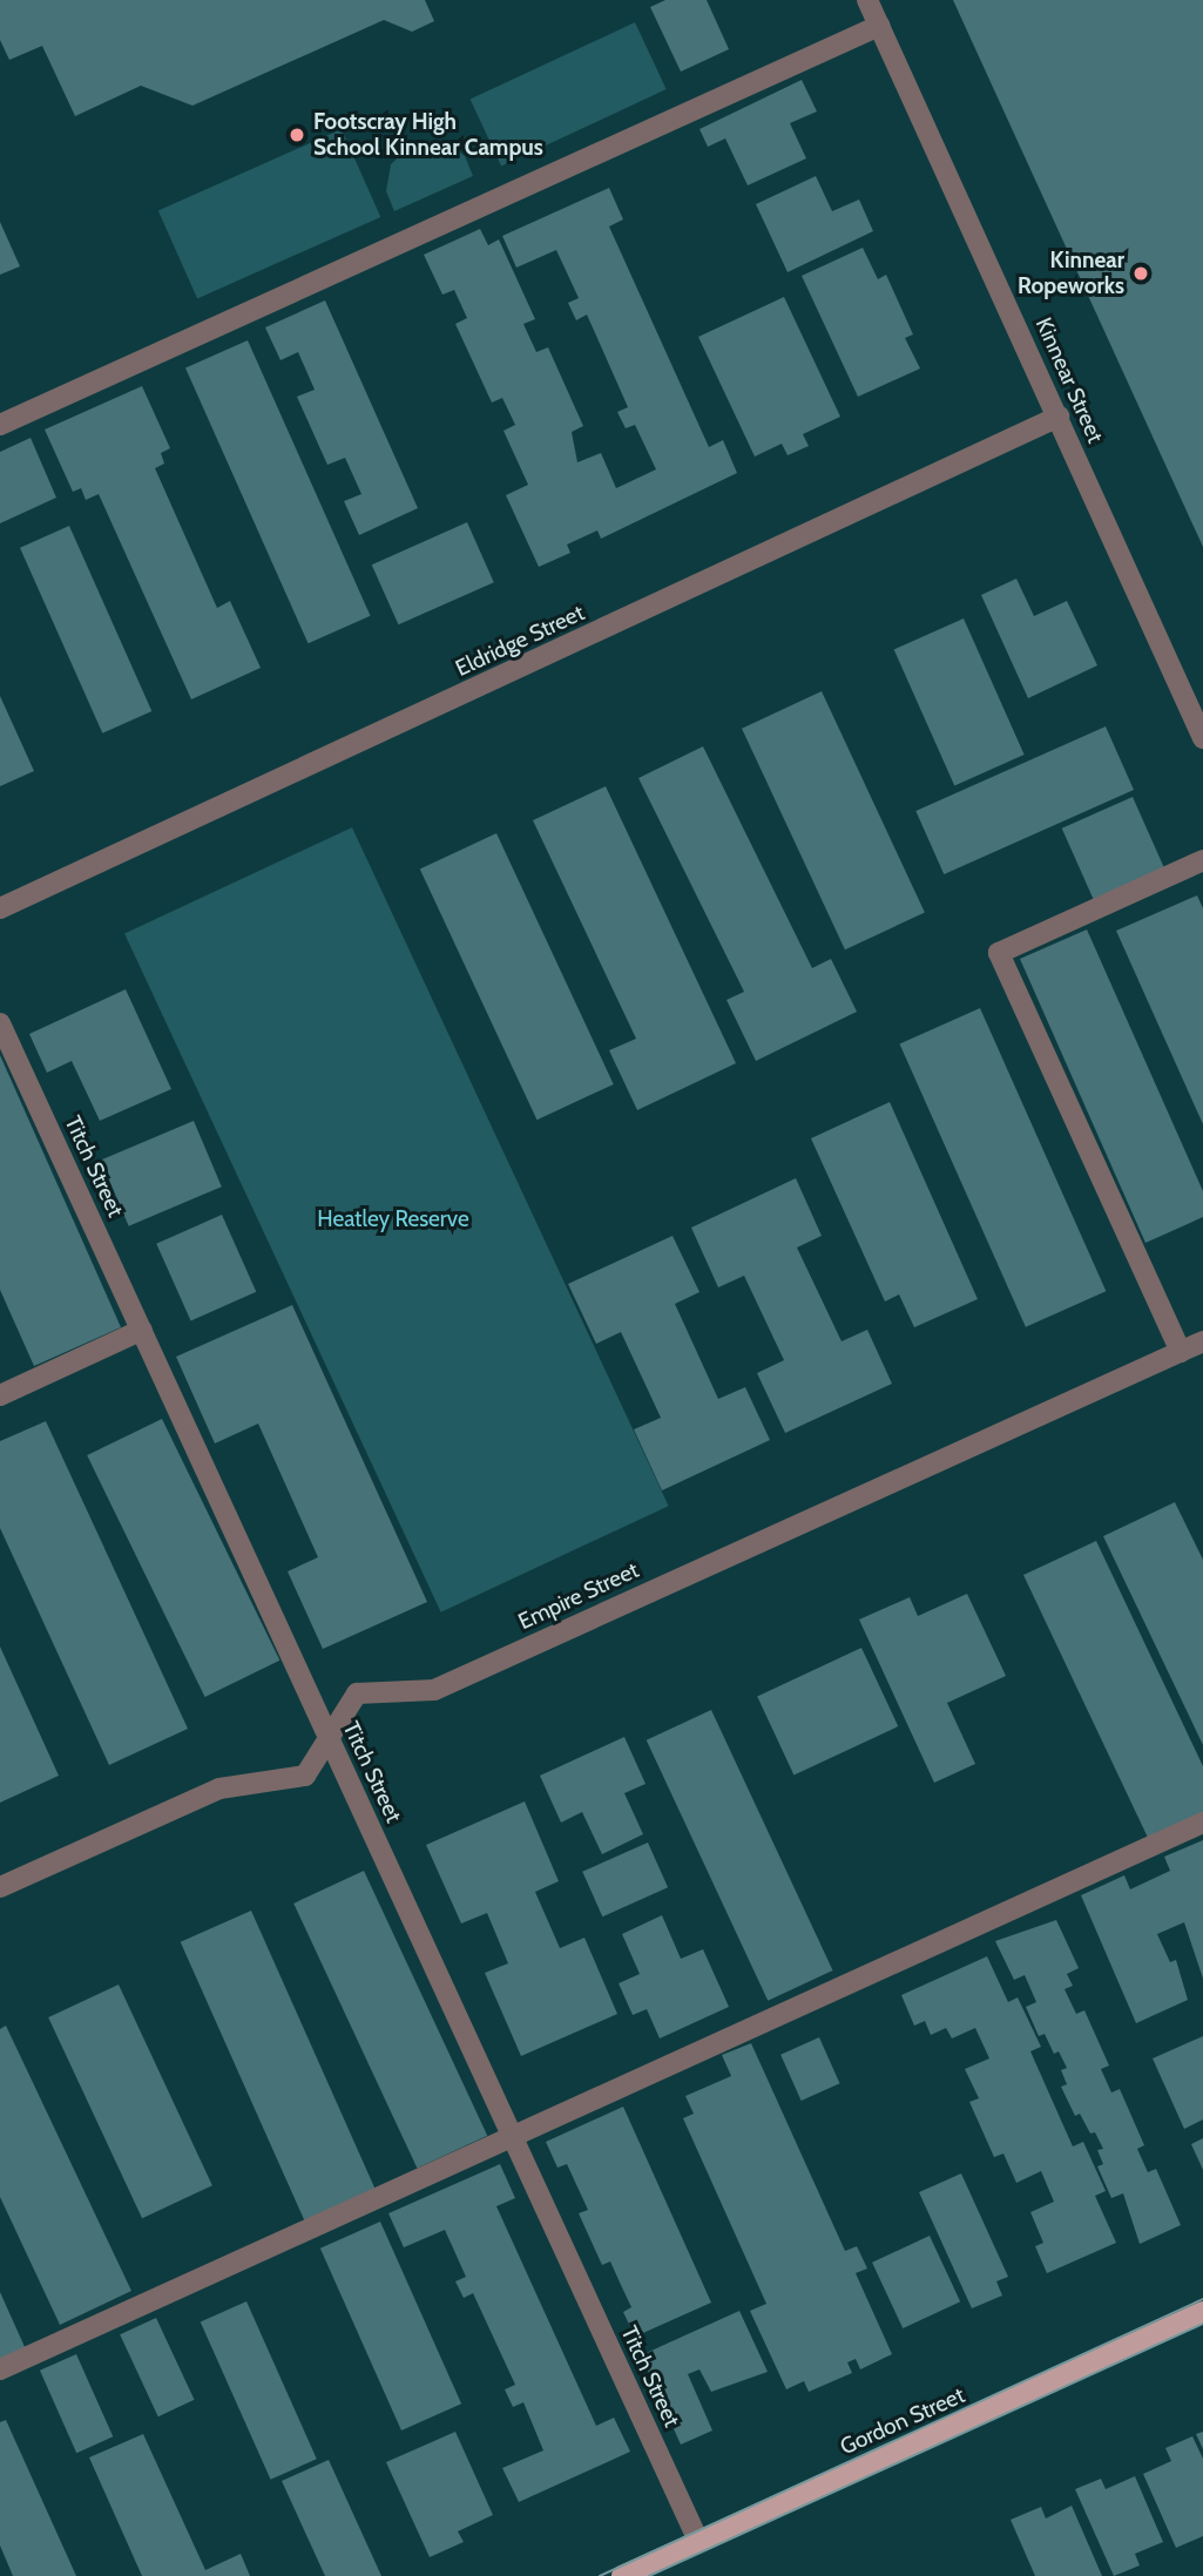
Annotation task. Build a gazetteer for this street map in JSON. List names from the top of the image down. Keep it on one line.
{"streets":{"main road":["Gordon Street"],"street":["Kinnear Street","Eldridge Street","Titch Street","Empire Street"]},"crossings":[["Kinnear Street","Eldridge Street"],["Titch Street","Empire Street"],["Titch Street","Gordon Street"]],"parks":["Heatley Reserve"],"places":["Footscray High School Kinnear Campus","Kinnear Ropeworks"]}
